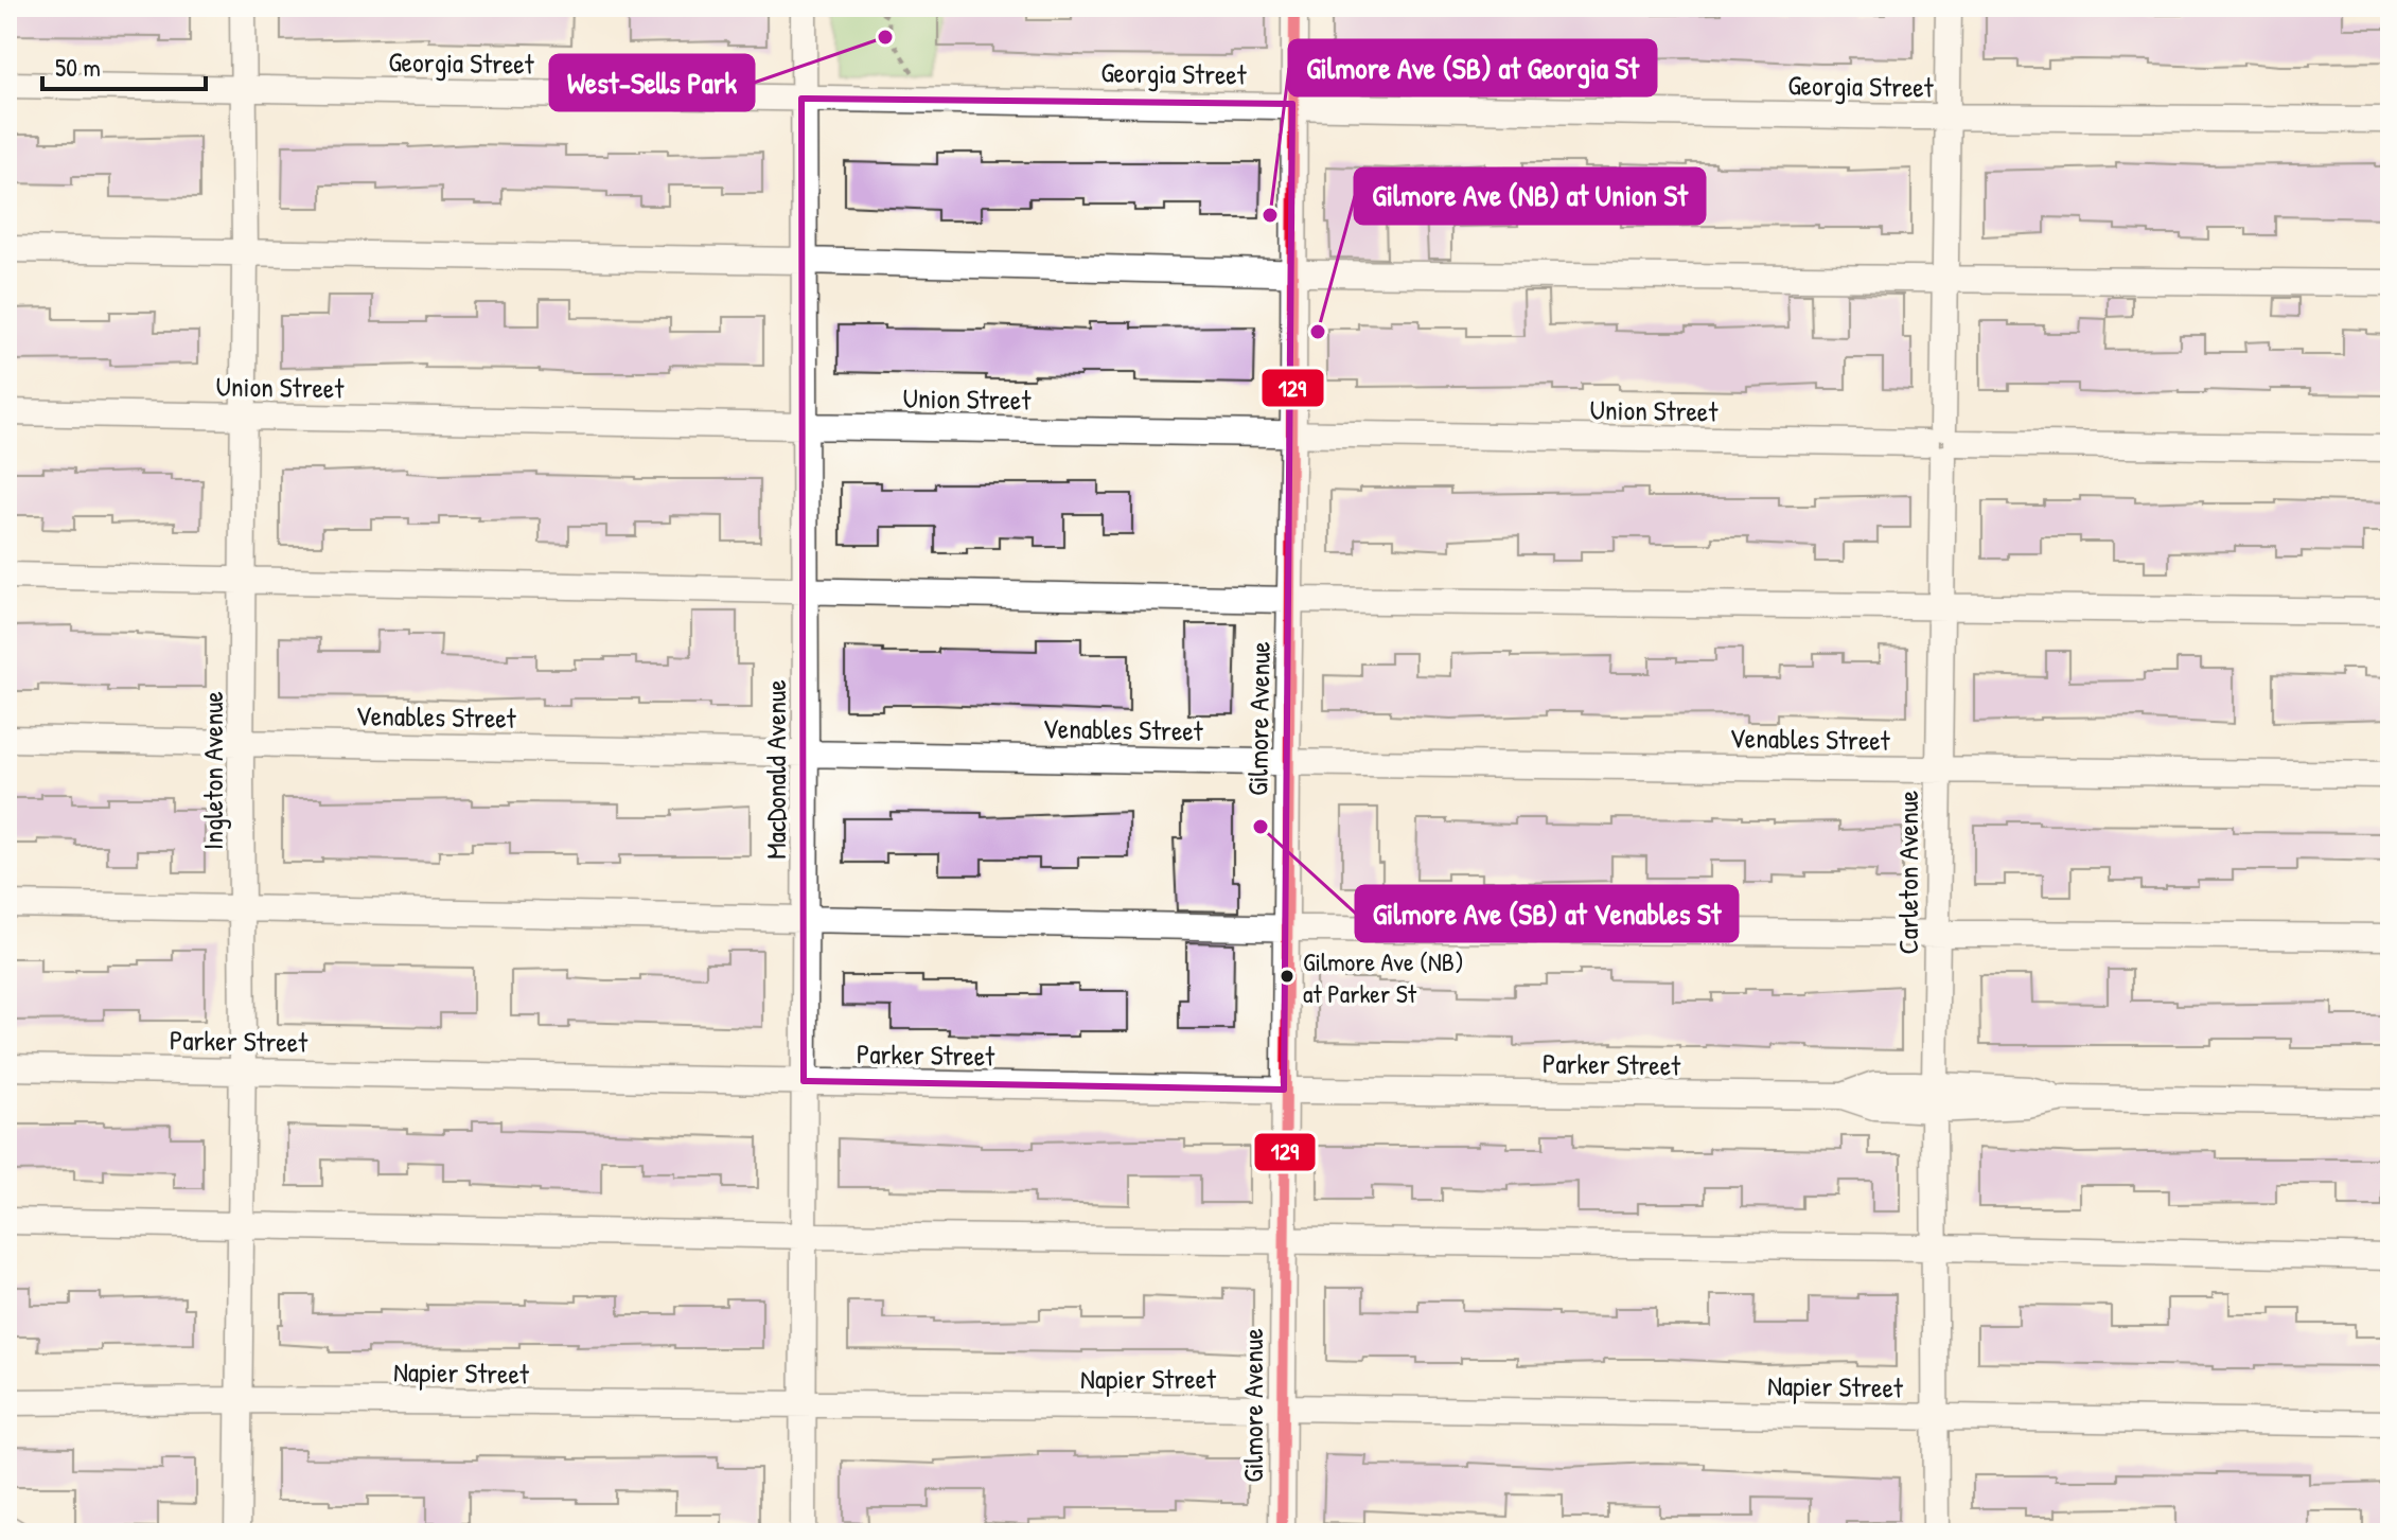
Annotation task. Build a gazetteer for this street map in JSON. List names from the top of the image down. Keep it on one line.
{"streets":{"street":["Georgia Street","Union Street","Venables Street","Gilmore Avenue","MacDonald Avenue","Ingleton Avenue","Carleton Avenue","Parker Street","Napier Street"]},"crossings":[["Georgia Street","Gilmore Avenue"],["Georgia Street","MacDonald Avenue"],["Georgia Street","Ingleton Avenue"],["Georgia Street","Carleton Avenue"],["Union Street","Gilmore Avenue"],["Union Street","MacDonald Avenue"],["Union Street","Ingleton Avenue"],["Union Street","Carleton Avenue"],["Venables Street","Gilmore Avenue"],["Venables Street","MacDonald Avenue"],["Venables Street","Ingleton Avenue"],["Venables Street","Carleton Avenue"],["Gilmore Avenue","Parker Street"],["Gilmore Avenue","Napier Street"],["MacDonald Avenue","Parker Street"],["MacDonald Avenue","Napier Street"],["Ingleton Avenue","Parker Street"],["Ingleton Avenue","Napier Street"],["Carleton Avenue","Parker Street"]],"places":["West-Sells Park","Gilmore Ave (SB) at Georgia St","Gilmore Ave (NB) at Union St","Gilmore Ave (SB) at Venables St","Gilmore Ave (NB) at Parker St"],"lines":["transit line 129"],"scale_bar":"50 m"}
